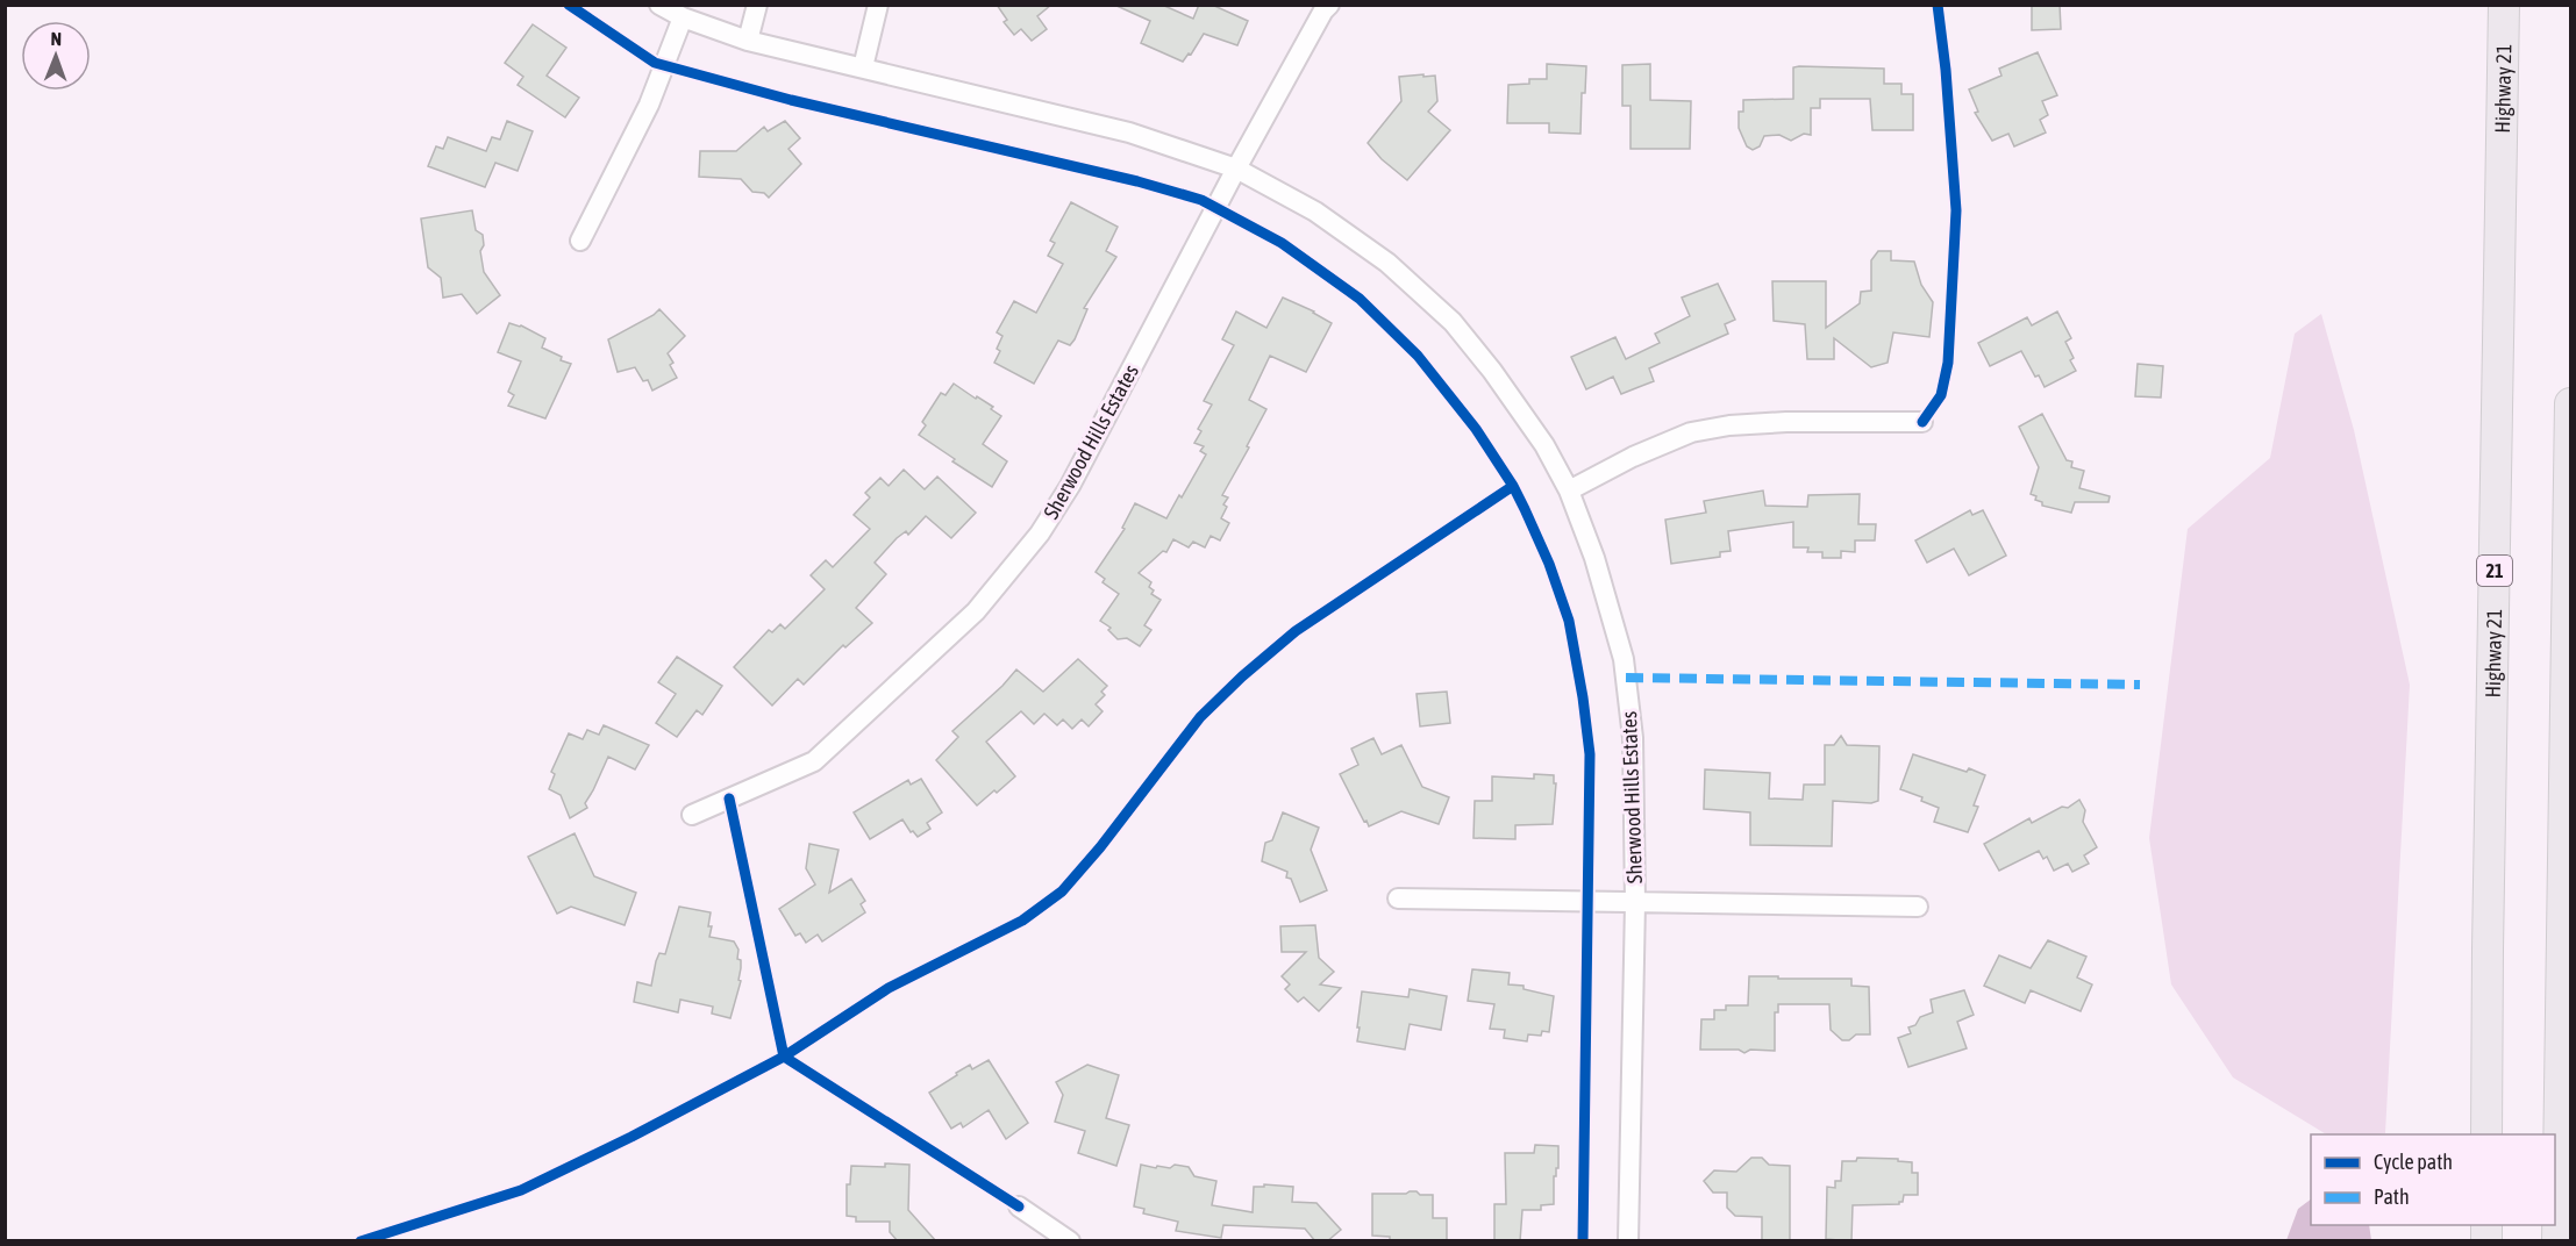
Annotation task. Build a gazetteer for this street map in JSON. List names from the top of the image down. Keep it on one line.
{"streets":{"main road":["Highway 21","21"],"street":["Sherwood Hills Estates"]},"legend":["Cycle path","Path"],"north":"top"}
